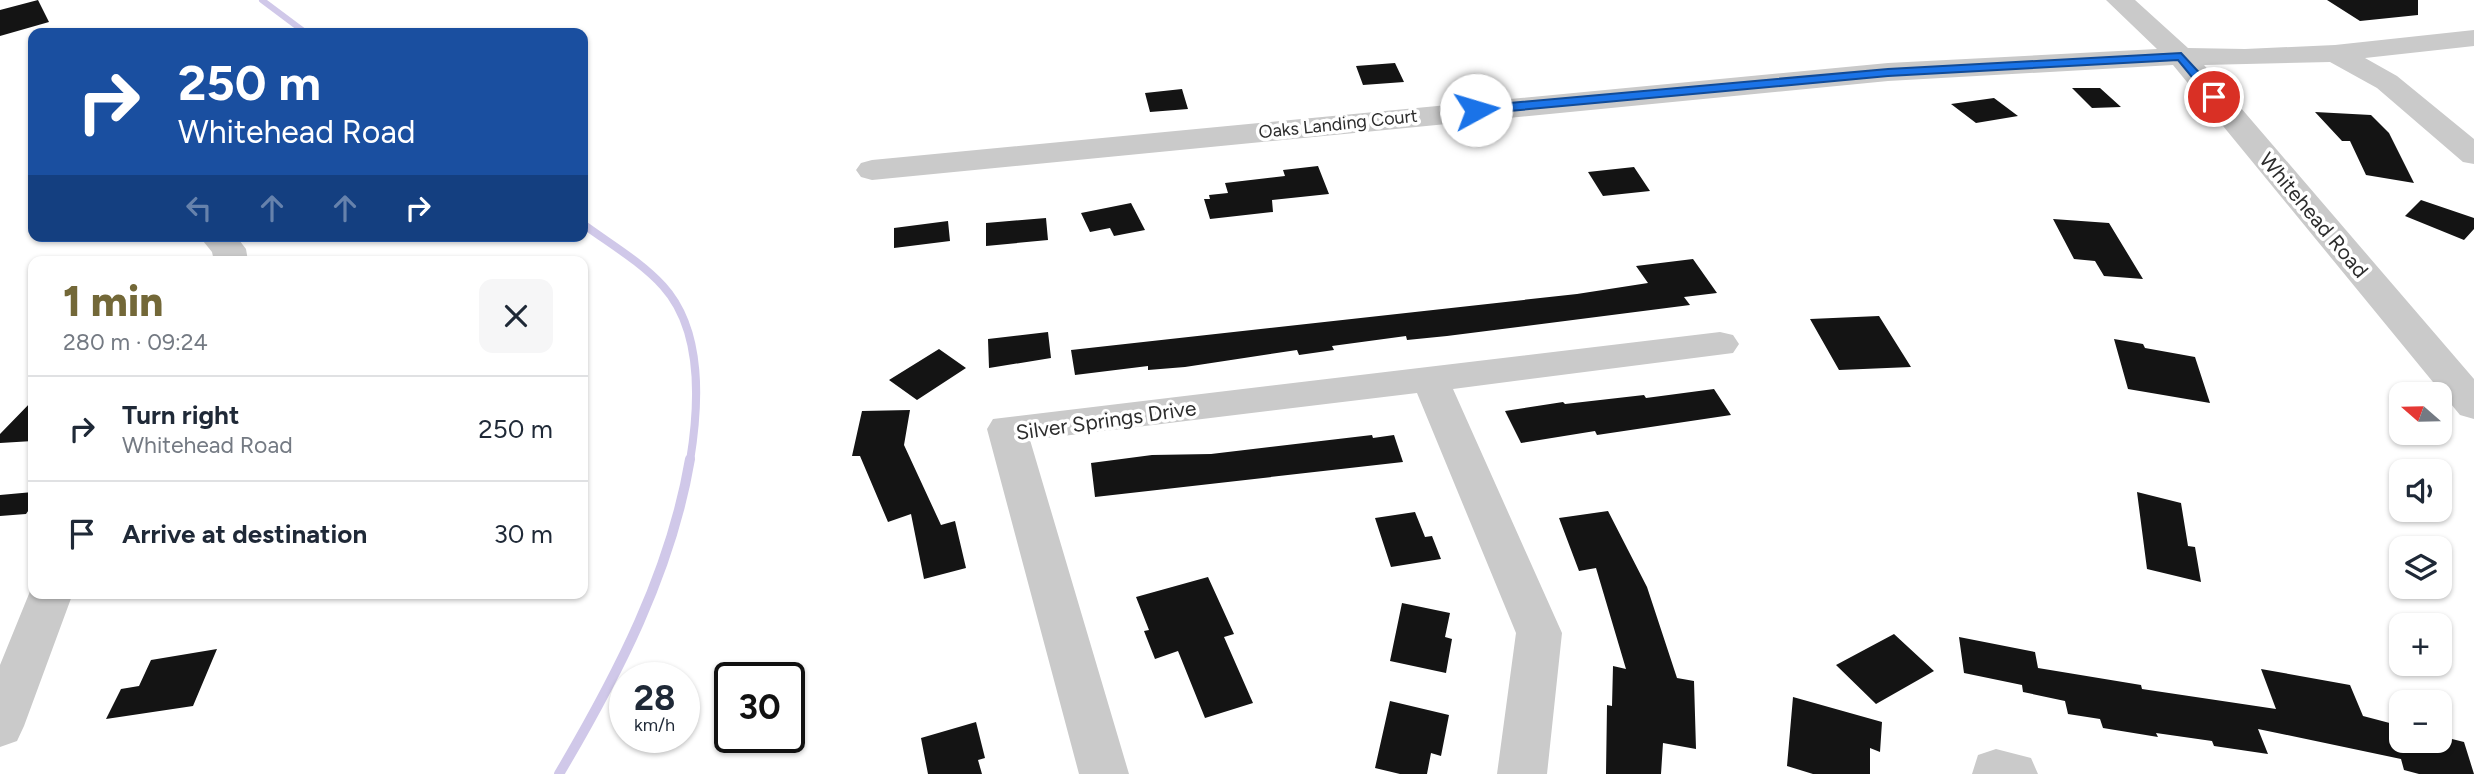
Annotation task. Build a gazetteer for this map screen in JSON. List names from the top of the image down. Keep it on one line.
{"streets":{"street":["Oaks Landing Court","Whitehead Road","Silver Springs Drive"]},"crossings":[["Oaks Landing Court","Whitehead Road"]],"north":"left","page":{"turn":["250 m","Whitehead Road"],"heading":["1 min","280 m · 09:24"],"list":[{"name":"Turn right","note":"Whitehead Road","value":"250 m"},{"name":"Arrive at destination","value":"30 m"}],"map_buttons":["+","−"],"speed":"28 km/h","limit":"30"}}
